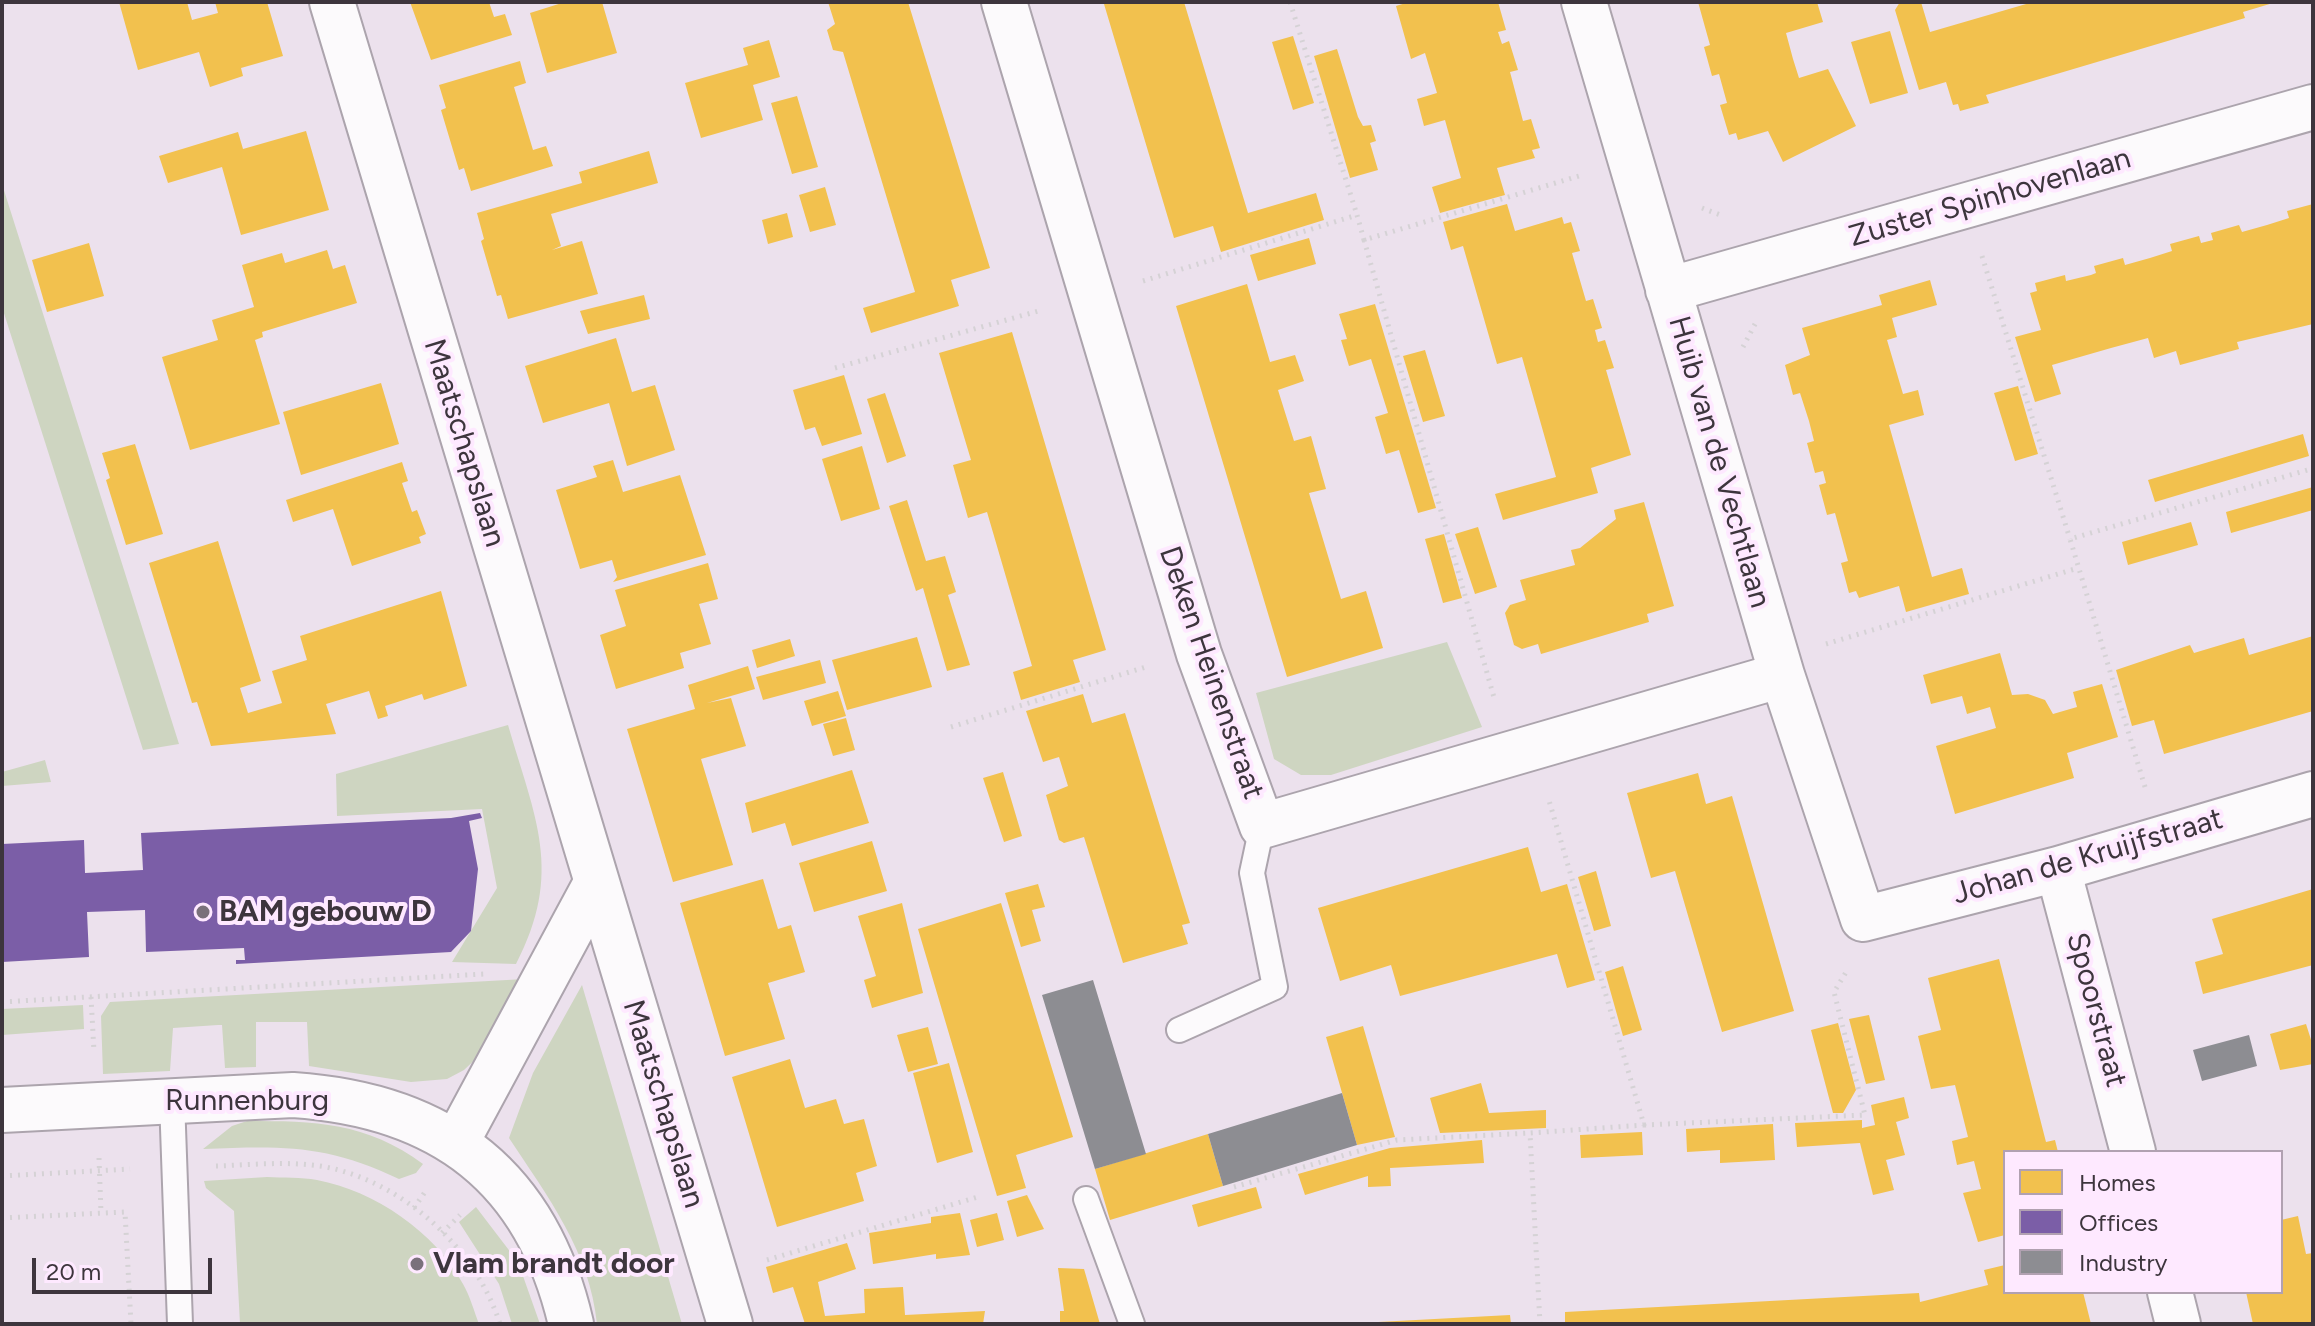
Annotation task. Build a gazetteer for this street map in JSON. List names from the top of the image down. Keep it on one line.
{"streets":{"street":["Zuster Spinhovenlaan","Maatschapslaan","Huib van de Vechtlaan","Deken Heinenstraat","Johan de Kruijfstraat","Spoorstraat","Runnenburg"]},"crossings":[["Zuster Spinhovenlaan","Huib van de Vechtlaan"],["Huib van de Vechtlaan","Deken Heinenstraat"],["Huib van de Vechtlaan","Johan de Kruijfstraat"],["Johan de Kruijfstraat","Spoorstraat"]],"places":["BAM gebouw D","Vlam brandt door"],"legend":["Homes","Offices","Industry"],"scale_bar":"20 m"}
